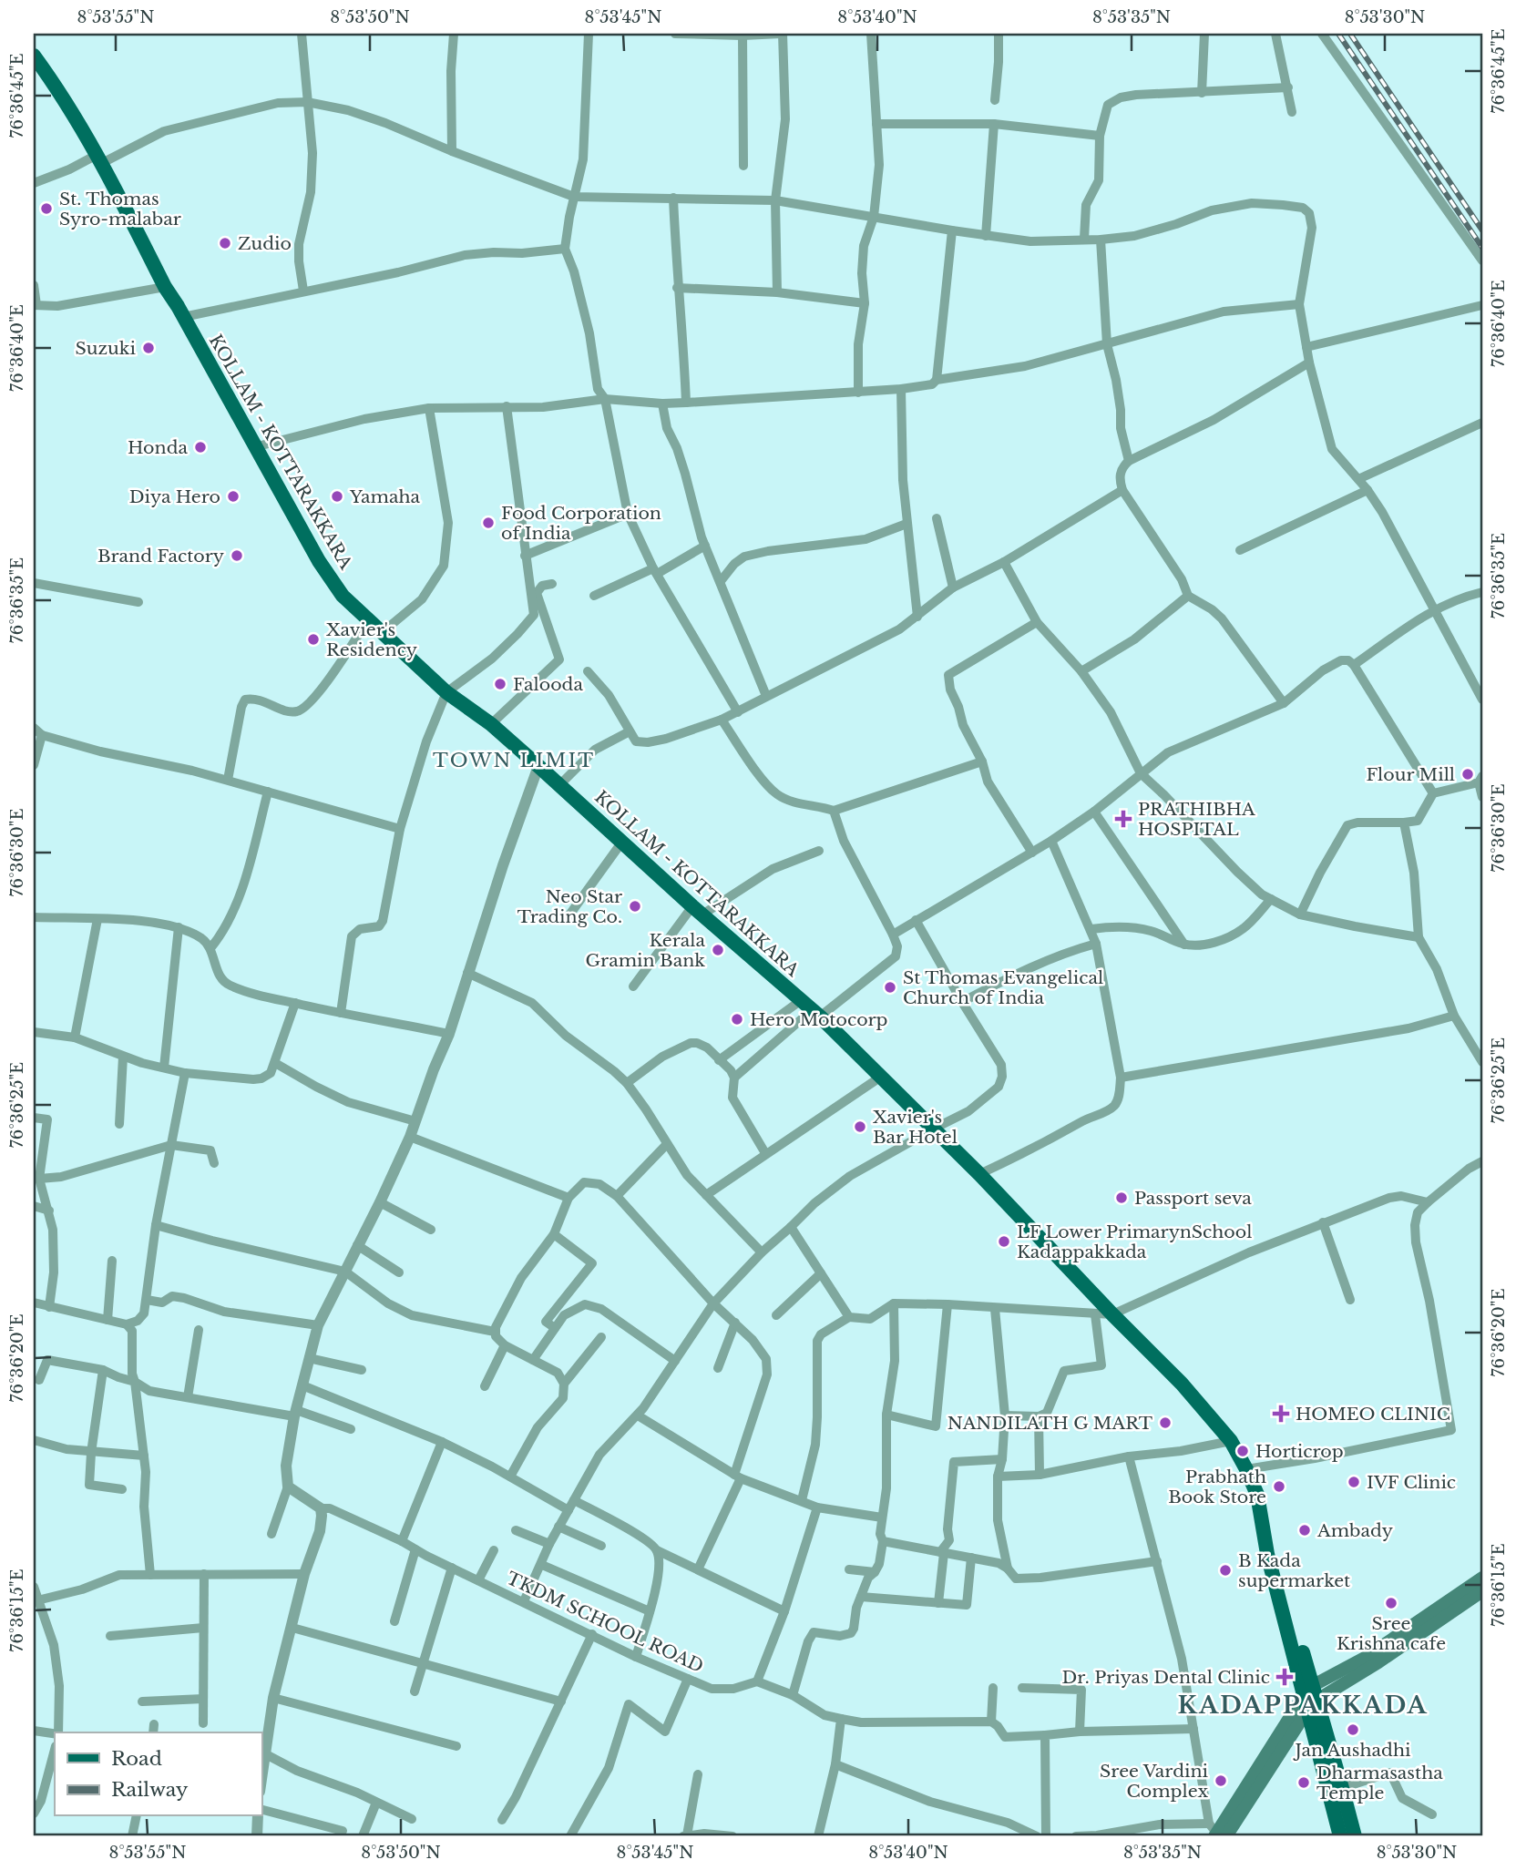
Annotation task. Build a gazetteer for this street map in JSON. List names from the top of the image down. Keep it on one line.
{"streets":{"main road":["KOLLAM - KOTTARAKKARA"],"street":["TKDM SCHOOL ROAD"]},"districts":["TOWN LIMIT","KADAPPAKKADA"],"places":{"other":["St. Thomas Syro-malabar","Zudio","Suzuki","Honda","Diya Hero","Yamaha","Food Corporation of India","Brand Factory","Xavier's Residency","Falooda","Flour Mill","Neo Star Trading Co.","Kerala Gramin Bank","St Thomas Evangelical Church of India","Hero Motocorp","Xavier's Bar Hotel","Passport seva","LF Lower PrimarynSchool Kadappakkada","NANDILATH G MART","Horticrop","IVF Clinic","Prabhath Book Store","Ambady","B Kada supermarket","Sree Krishna cafe","Jan Aushadhi","Sree Vardini Complex","Dharmasastha Temple"],"health":["PRATHIBHA HOSPITAL","HOMEO CLINIC","Dr. Priyas Dental Clinic"]},"legend":["Road","Railway"],"coordinates":["8°53'55\"N","8°53'50\"N","8°53'45\"N","8°53'40\"N","8°53'35\"N","8°53'30\"N","76°36'45\"E","76°36'40\"E","76°36'35\"E","76°36'30\"E","76°36'25\"E","76°36'20\"E","76°36'15\"E"]}
